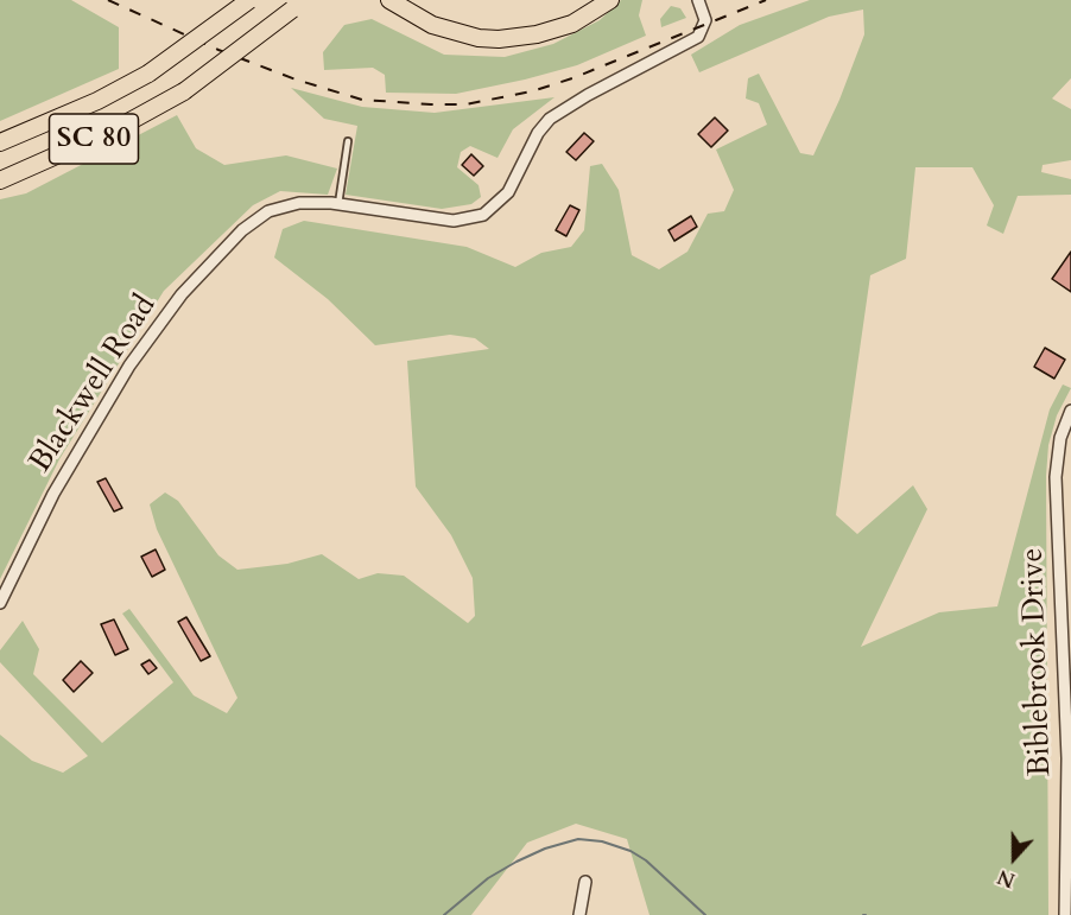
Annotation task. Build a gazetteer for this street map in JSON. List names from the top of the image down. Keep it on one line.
{"streets":{"main road":["SC 80"],"street":["Blackwell Road","Biblebrook Drive"]},"north":"bottom"}
